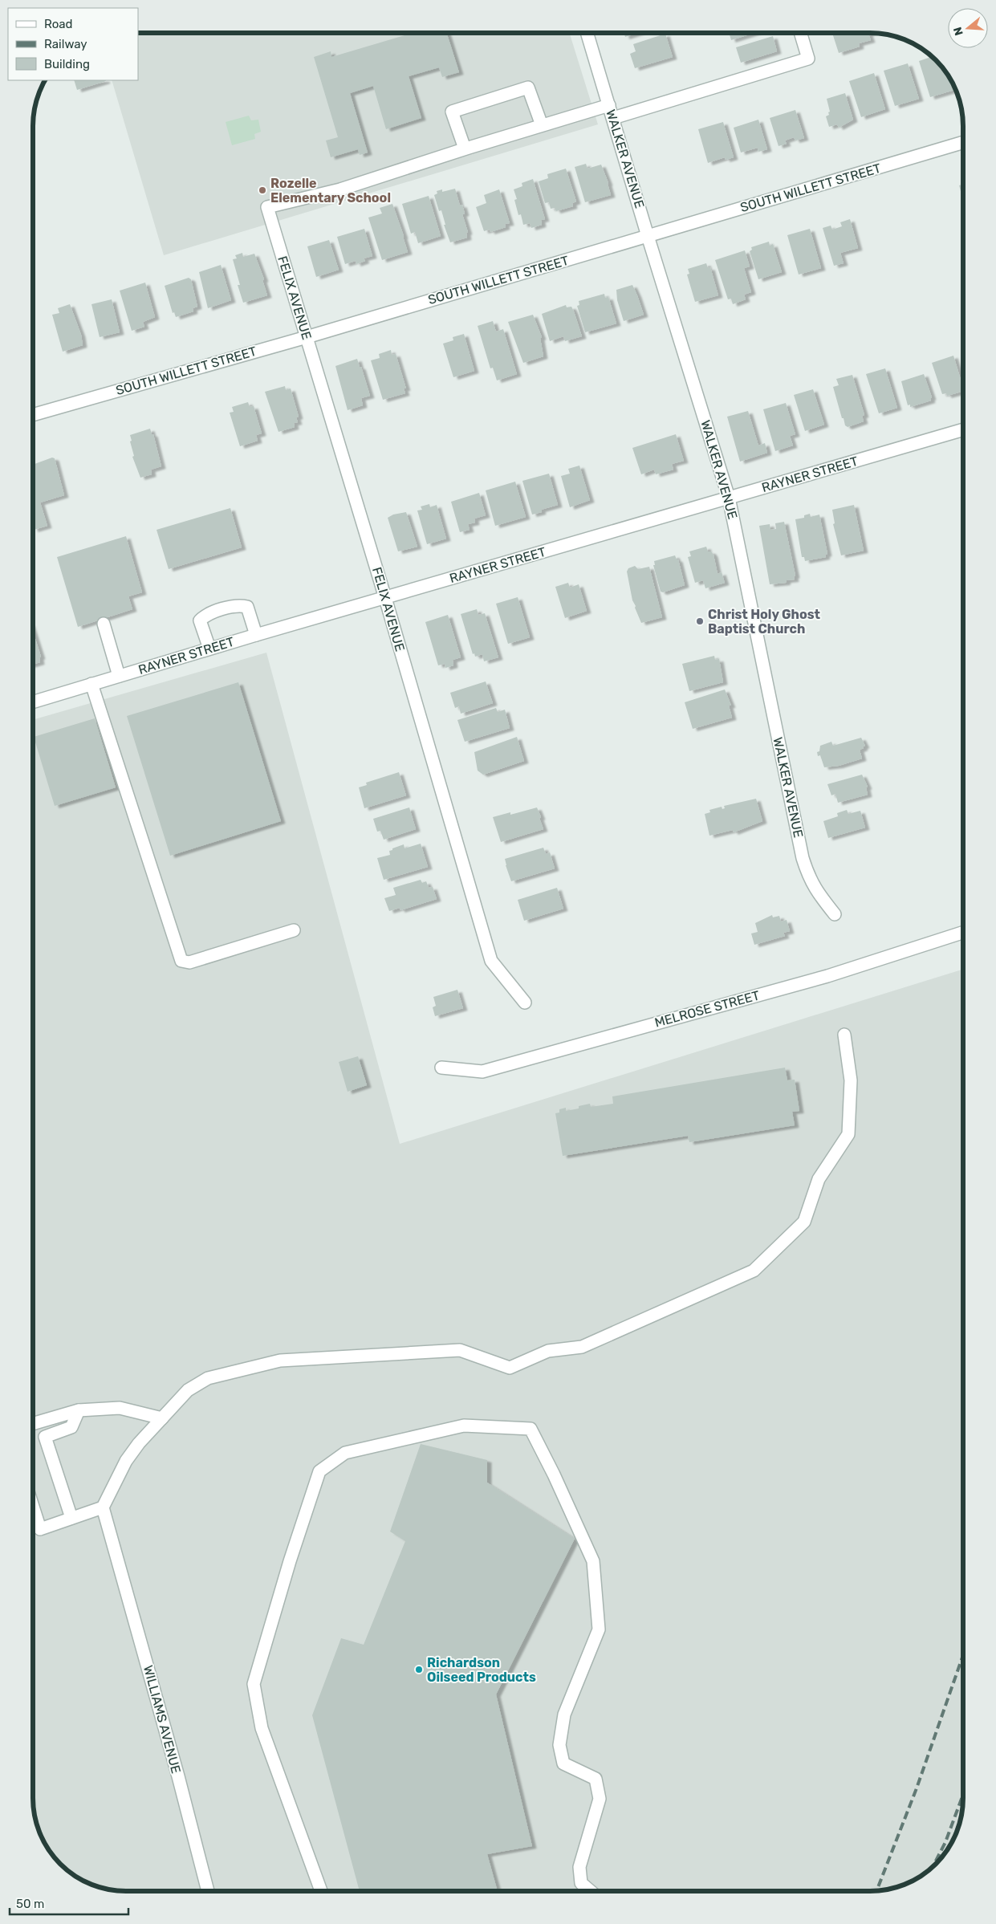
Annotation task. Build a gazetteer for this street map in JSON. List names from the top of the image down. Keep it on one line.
{"streets":{"street":["WALKER AVENUE","SOUTH WILLETT STREET","FELIX AVENUE","RAYNER STREET","MELROSE STREET","WILLIAMS AVENUE"]},"crossings":[["WALKER AVENUE","SOUTH WILLETT STREET"],["WALKER AVENUE","RAYNER STREET"],["SOUTH WILLETT STREET","FELIX AVENUE"],["FELIX AVENUE","RAYNER STREET"]],"places":["Rozelle Elementary School","Christ Holy Ghost Baptist Church","Richardson Oilseed Products"],"legend":["Road","Railway","Building"],"scale_bar":"50 m","north":"left"}
